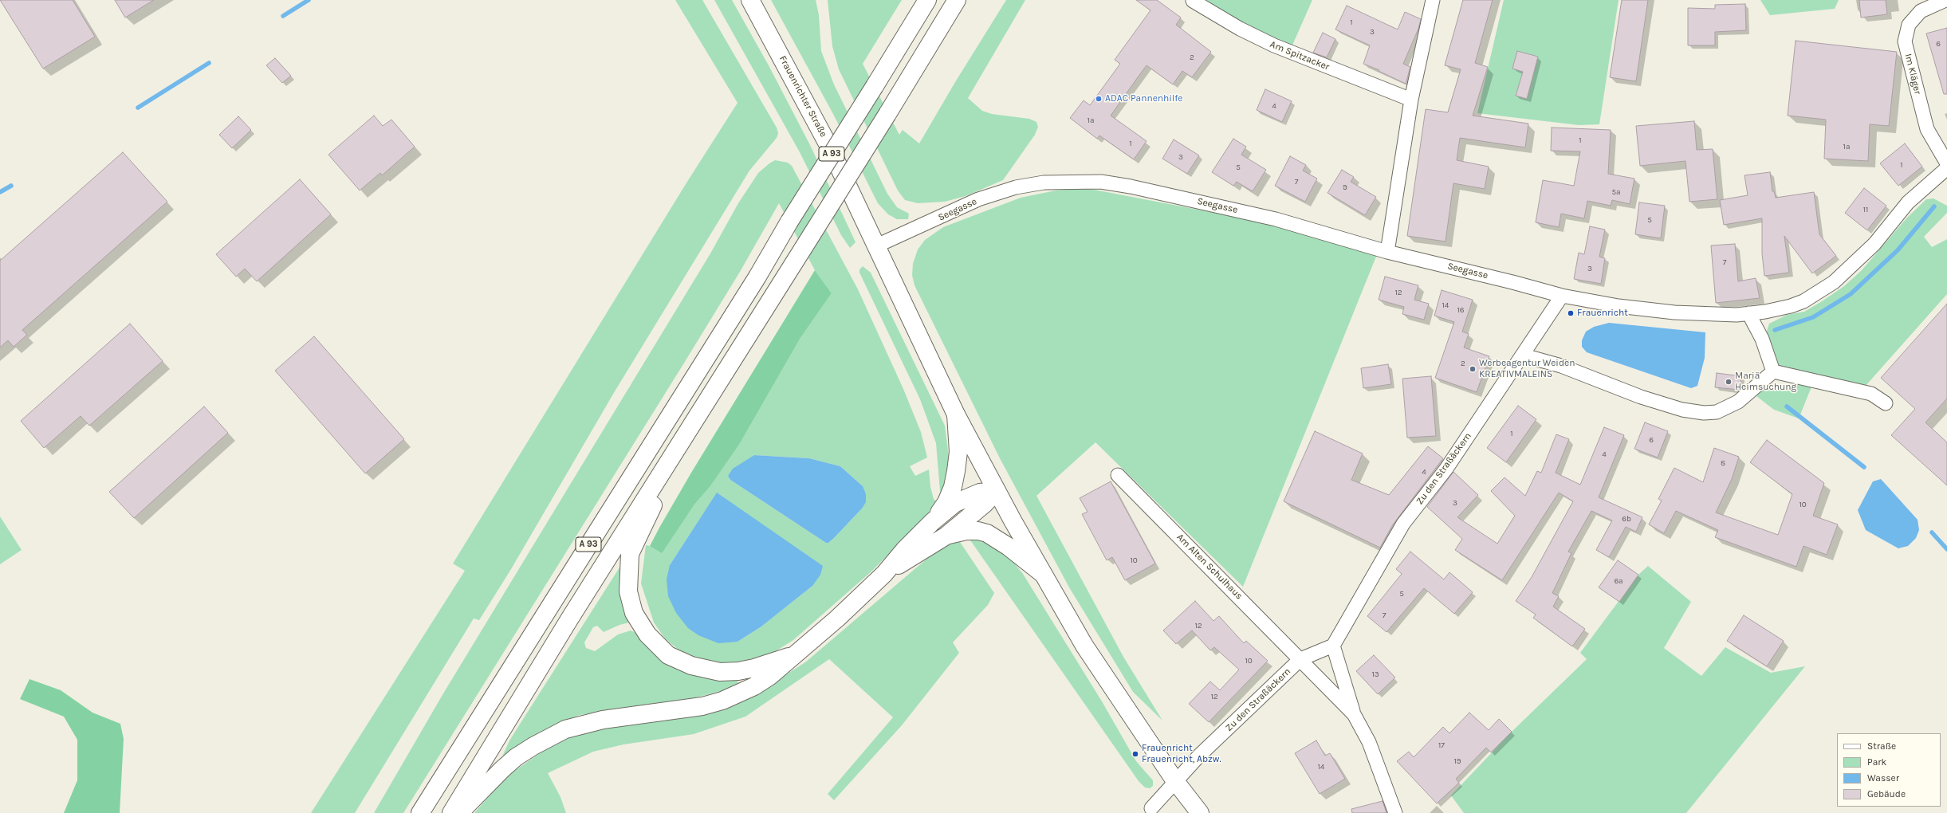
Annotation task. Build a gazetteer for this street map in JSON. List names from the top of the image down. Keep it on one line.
{"streets":{"main road":["Frauenrichter Straße","A 93"],"street":["Am Spitzacker","Im Kläger","Seegasse","Zu den Straßäckern","Am Alten Schulhaus"]},"crossings":[["Frauenrichter Straße","Seegasse"],["Frauenrichter Straße","Zu den Straßäckern"],["Seegasse","Zu den Straßäckern"],["Zu den Straßäckern","Am Alten Schulhaus"]],"places":["ADAC Pannenhilfe","Frauenricht","Werbeagentur Weiden KREATIVMALEINS","Mariä Heimsuchung","Frauenricht Frauenricht, Abzw."],"house_numbers":["1","3","6","2","4","1a","1","1","1a","3","1","5","7","9","5a","11","5","7","3","12","14","16","2","1","6","4","8","4","3","10","6b","10","6a","5","7","12","10","13","12","17","19","14"],"legend":["Straße","Park","Wasser","Gebäude"]}
